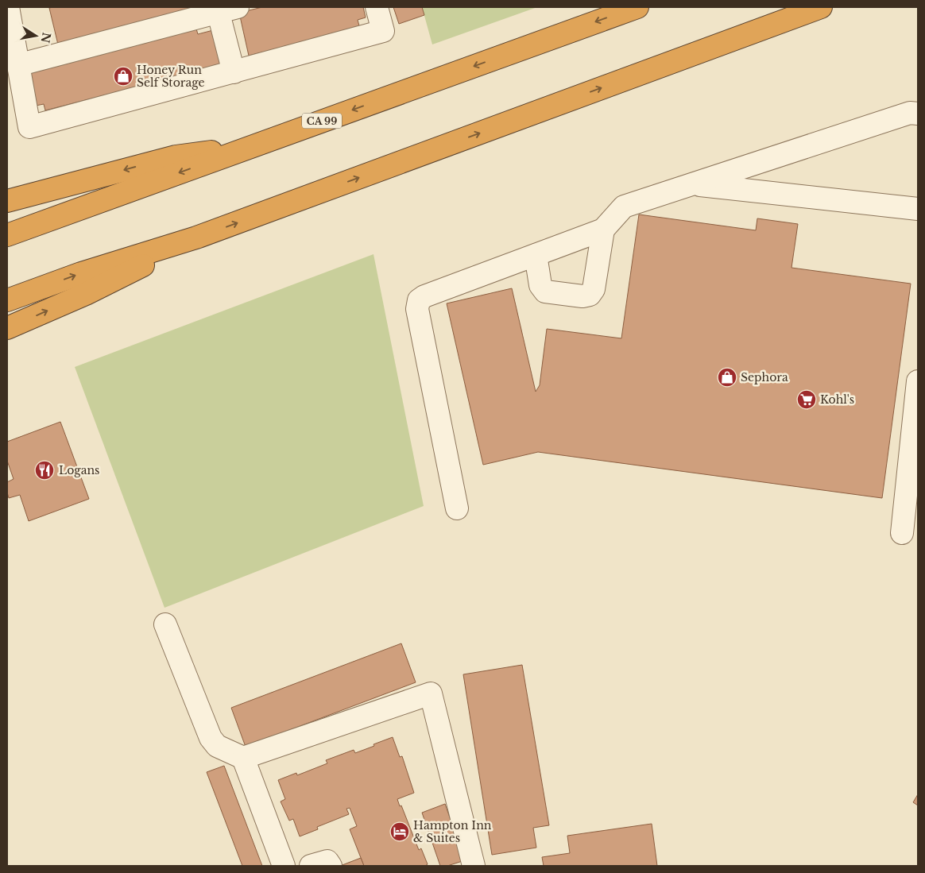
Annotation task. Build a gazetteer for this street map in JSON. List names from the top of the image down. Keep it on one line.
{"streets":{"highway":["CA 99"]},"places":{"shop":["Honey Run Self Storage","Sephora"],"supermarket":["Kohl's"],"restaurant":["Logans"],"hotel":["Hampton Inn & Suites"]},"north":"right"}
